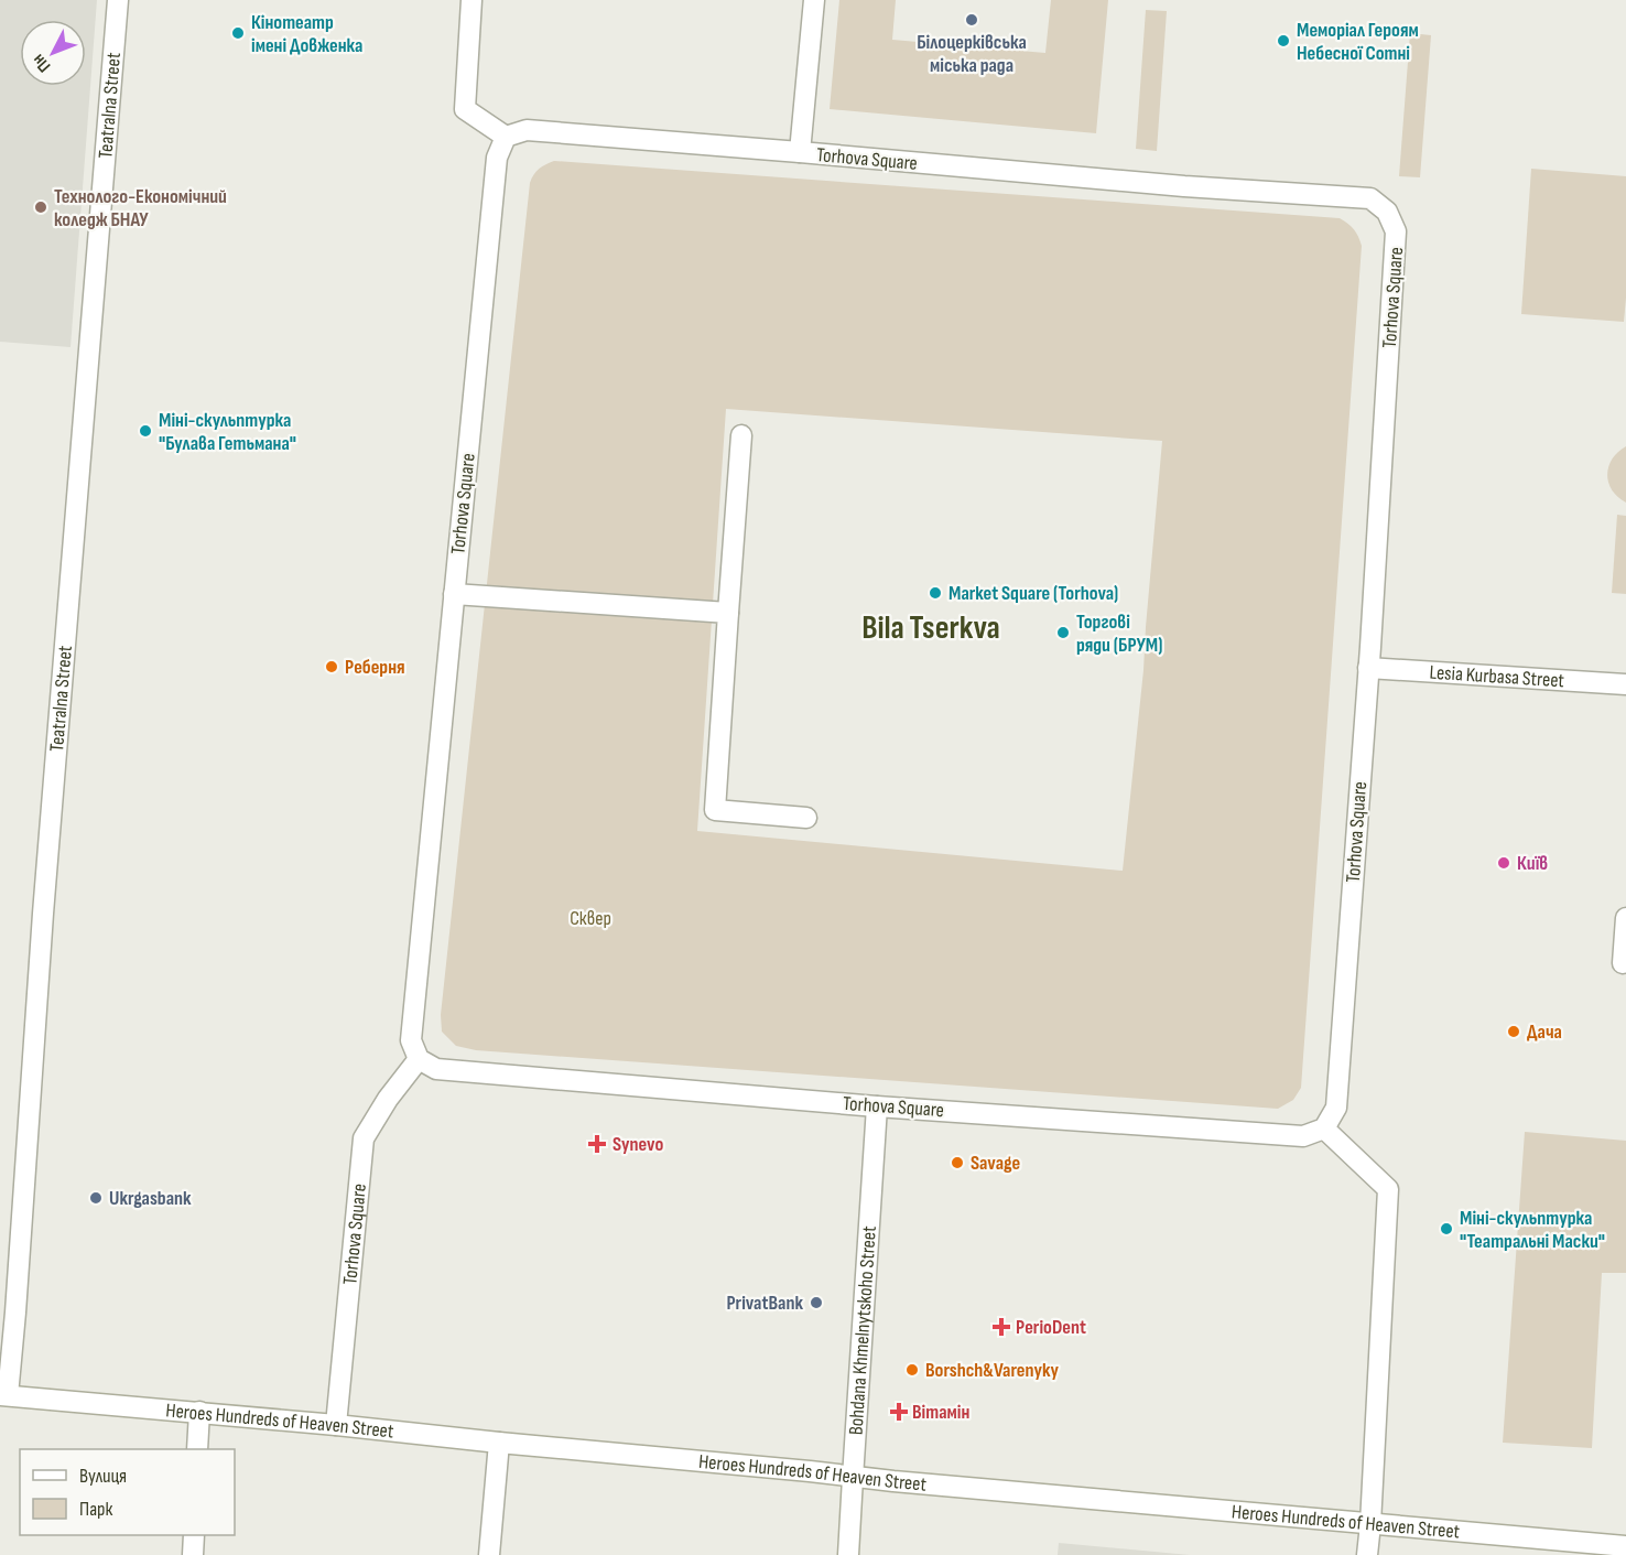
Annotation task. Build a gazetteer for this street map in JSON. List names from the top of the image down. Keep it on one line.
{"streets":{"street":["Teatralna Street","Torhova Square","Lesia Kurbasa Street","Bohdana Khmelnytskoho Street","Heroes Hundreds of Heaven Street"]},"crossings":[["Teatralna Street","Heroes Hundreds of Heaven Street"],["Torhova Square","Lesia Kurbasa Street"],["Torhova Square","Bohdana Khmelnytskoho Street"],["Torhova Square","Heroes Hundreds of Heaven Street"],["Bohdana Khmelnytskoho Street","Heroes Hundreds of Heaven Street"]],"districts":["Bila Tserkva"],"parks":["Сквер"],"places":{"other":["Білоцерківська міська рада","Кінотеатр імені Довженка","Меморіал Героям Небесної Сотні","Технолого-Економічний коледж БНАУ","Міні-скульптурка \"Булава Гетьмана\"","Market Square (Torhova)","Торгові ряди (БРУМ)","Реберня","Київ","Дача","Savage","Ukrgasbank","Міні-скульптурка \"Театральні Маски\"","PrivatBank","Borshch&Varenyky"],"health":["Synevo","PerioDent","Вітамін"]},"legend":["Вулиця","Парк"],"north":"bottom left"}
